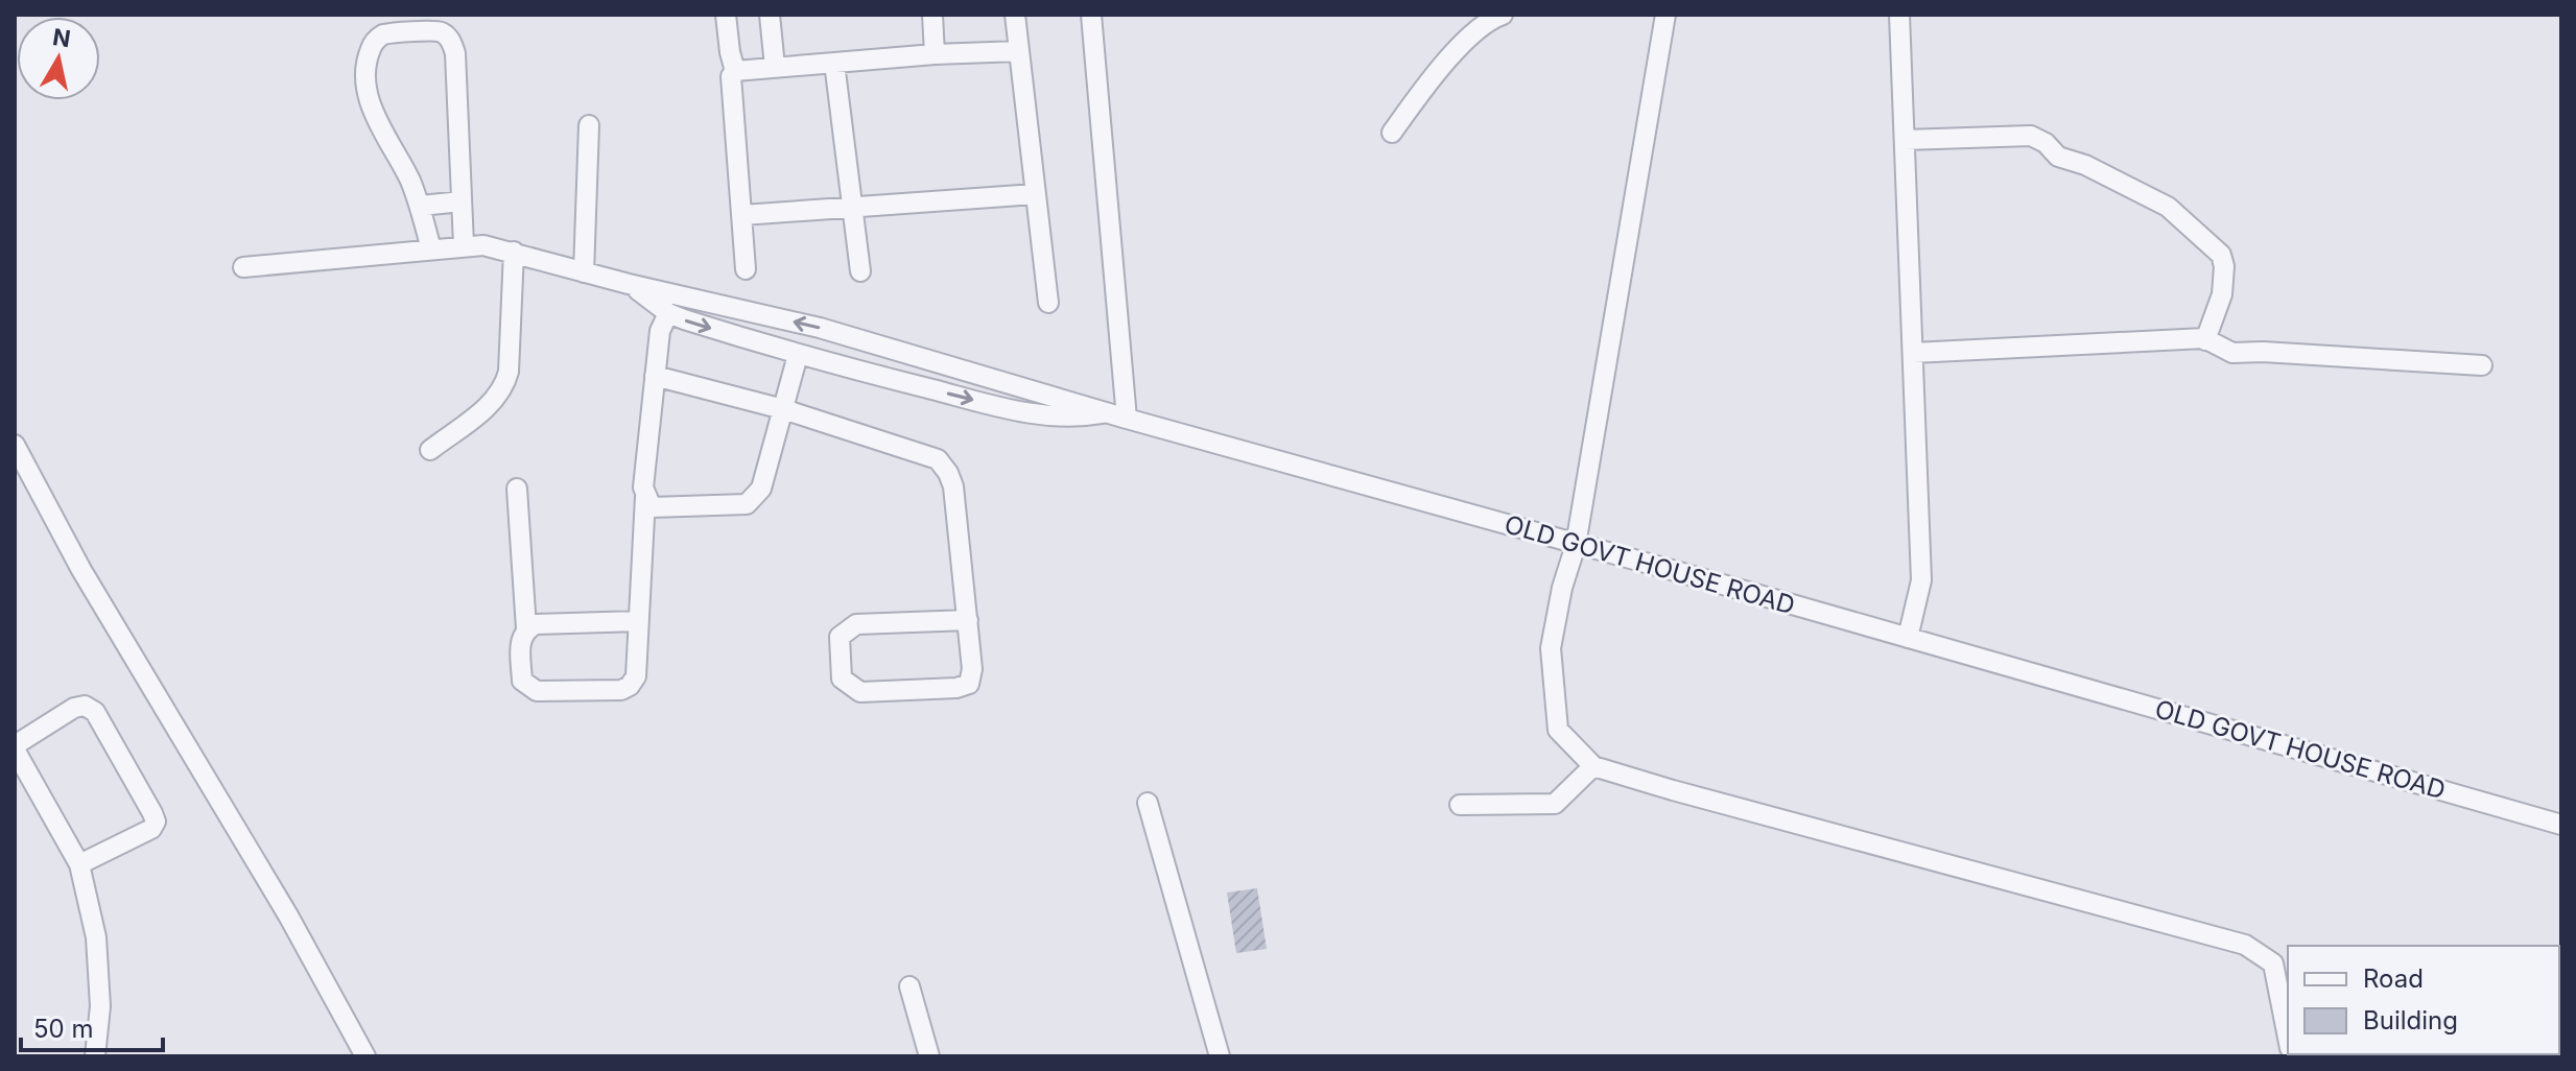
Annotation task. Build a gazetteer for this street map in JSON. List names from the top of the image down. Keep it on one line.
{"streets":{"street":["OLD GOVT HOUSE ROAD"]},"legend":["Road","Building"],"scale_bar":"50 m","north":"top"}
